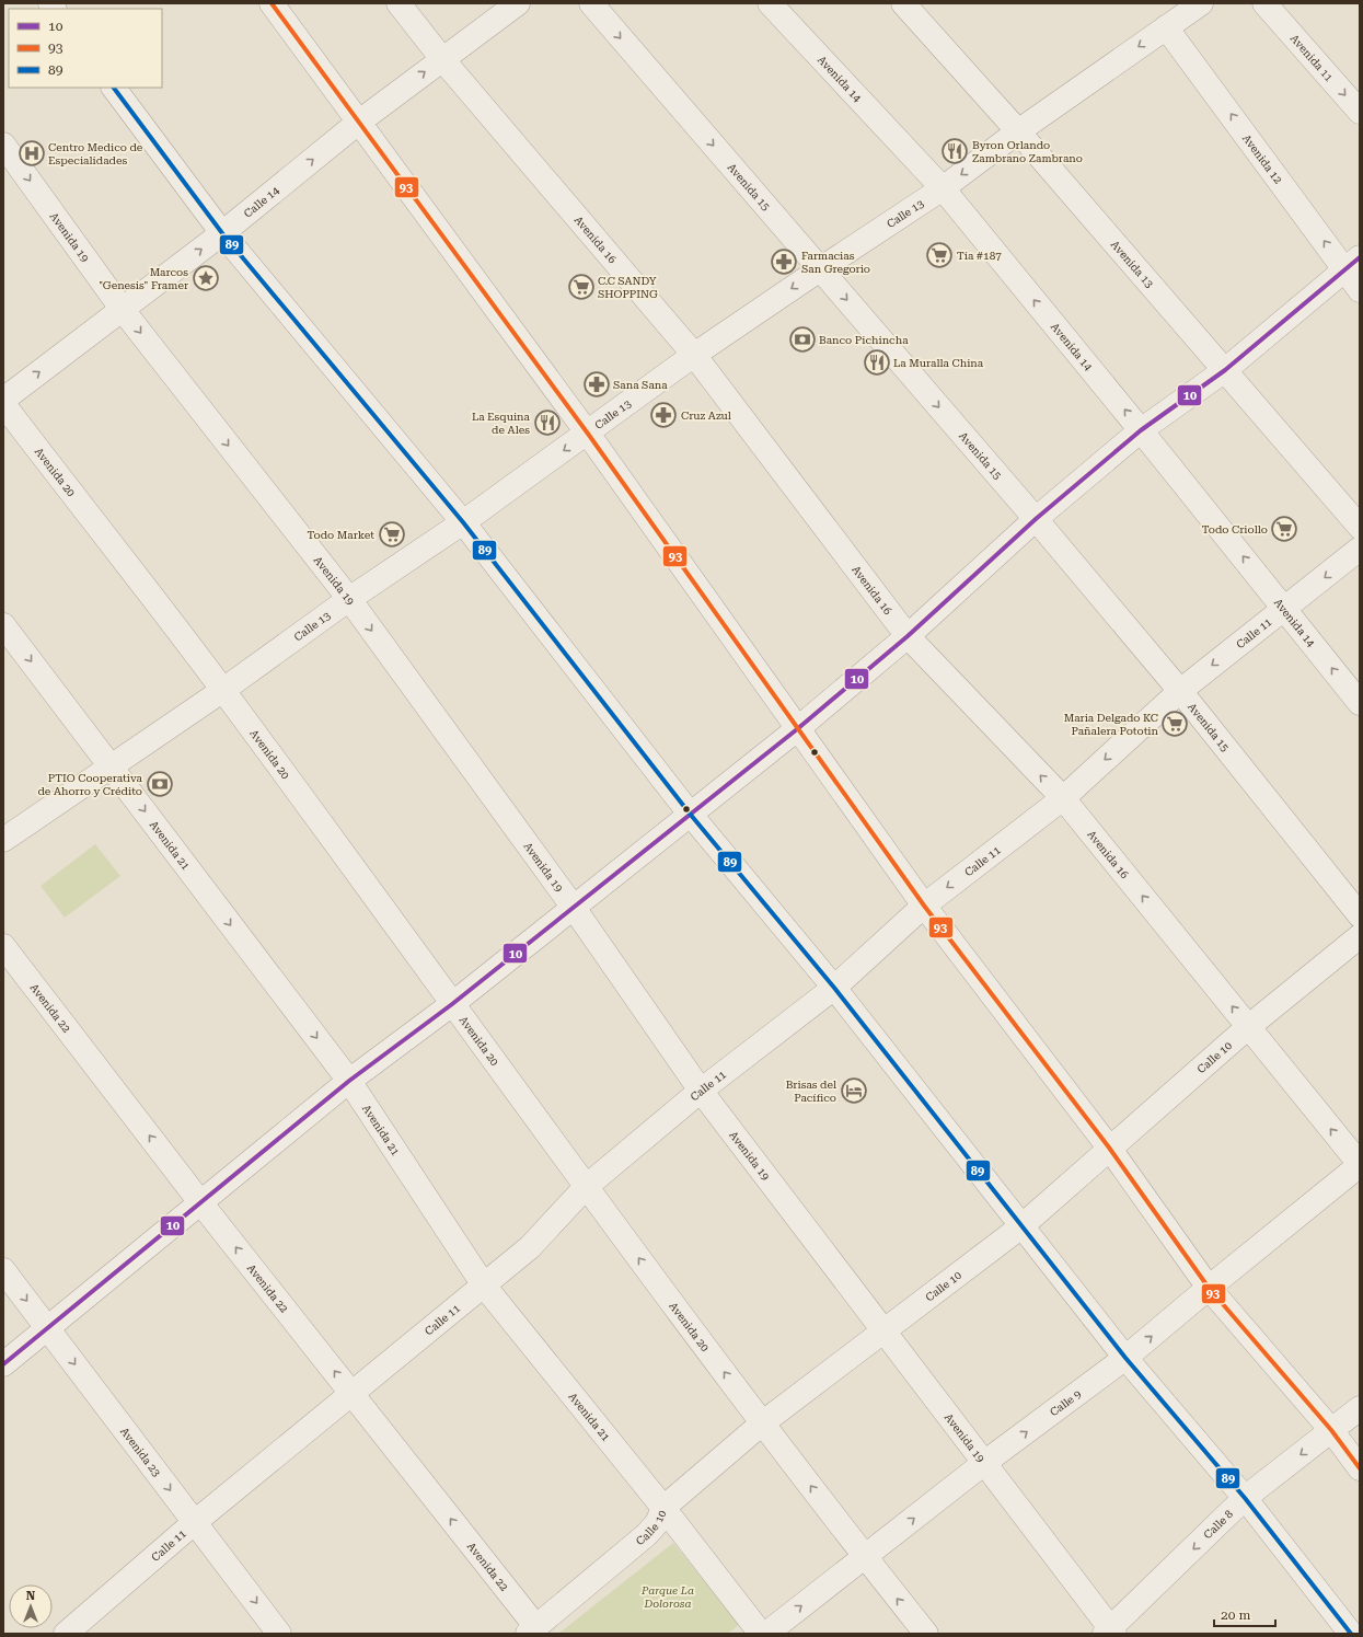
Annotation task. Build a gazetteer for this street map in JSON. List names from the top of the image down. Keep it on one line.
{"streets":{"street":["Avenida 11","Avenida 14","Avenida 12","Avenida 15","Calle 14","Calle 13","Avenida 19","Avenida 16","Avenida 13","Avenida 20","Calle 11","Avenida 21","Avenida 22","Calle 10","Calle 9","Avenida 23","Calle 8"]},"crossings":[["Avenida 14","Calle 13"],["Avenida 14","Calle 11"],["Avenida 12","Calle 13"],["Avenida 15","Calle 13"],["Avenida 15","Calle 11"],["Calle 14","Avenida 19"],["Calle 14","Avenida 16"],["Calle 13","Avenida 19"],["Calle 13","Avenida 16"],["Calle 13","Avenida 13"],["Calle 13","Avenida 20"],["Calle 13","Avenida 21"],["Avenida 19","Calle 11"],["Avenida 19","Calle 10"],["Avenida 19","Calle 9"],["Avenida 19","Calle 8"],["Avenida 16","Calle 11"],["Avenida 16","Calle 10"],["Avenida 16","Calle 9"],["Avenida 20","Calle 11"],["Avenida 20","Calle 10"],["Avenida 20","Calle 9"],["Calle 11","Avenida 21"],["Calle 11","Avenida 22"],["Calle 11","Avenida 23"],["Avenida 21","Calle 10"],["Avenida 22","Calle 10"]],"one_way":["Avenida 11","Avenida 14","Avenida 12","Avenida 15","Calle 14","Calle 13","Avenida 20","Avenida 21","Avenida 22","Calle 9","Avenida 23","Calle 8"],"parks":["Parque La Dolorosa"],"places":{"restaurant":["Byron Orlando Zambrano Zambrano","La Muralla China","La Esquina de Ales"],"hospital":["Centro Medico de Especialidades"],"supermarket":["Tía #187","C.C SANDY SHOPPING","Todo Criollo","Todo Market","Maria Delgado KC Pañalera Pototin"],"pharmacy":["Farmacias San Gregorio","Sana Sana","Cruz Azul"],"place":["Marcos \"Genesis\" Framer"],"bank":["Banco Pichincha","PTIO Cooperativa de Ahorro y Crédito"],"hotel":["Brisas del Pacífico"]},"lines":["transit line 93","transit line 89","transit line 10"],"legend":["10","93","89"],"scale_bar":"20 m","north":"top"}
